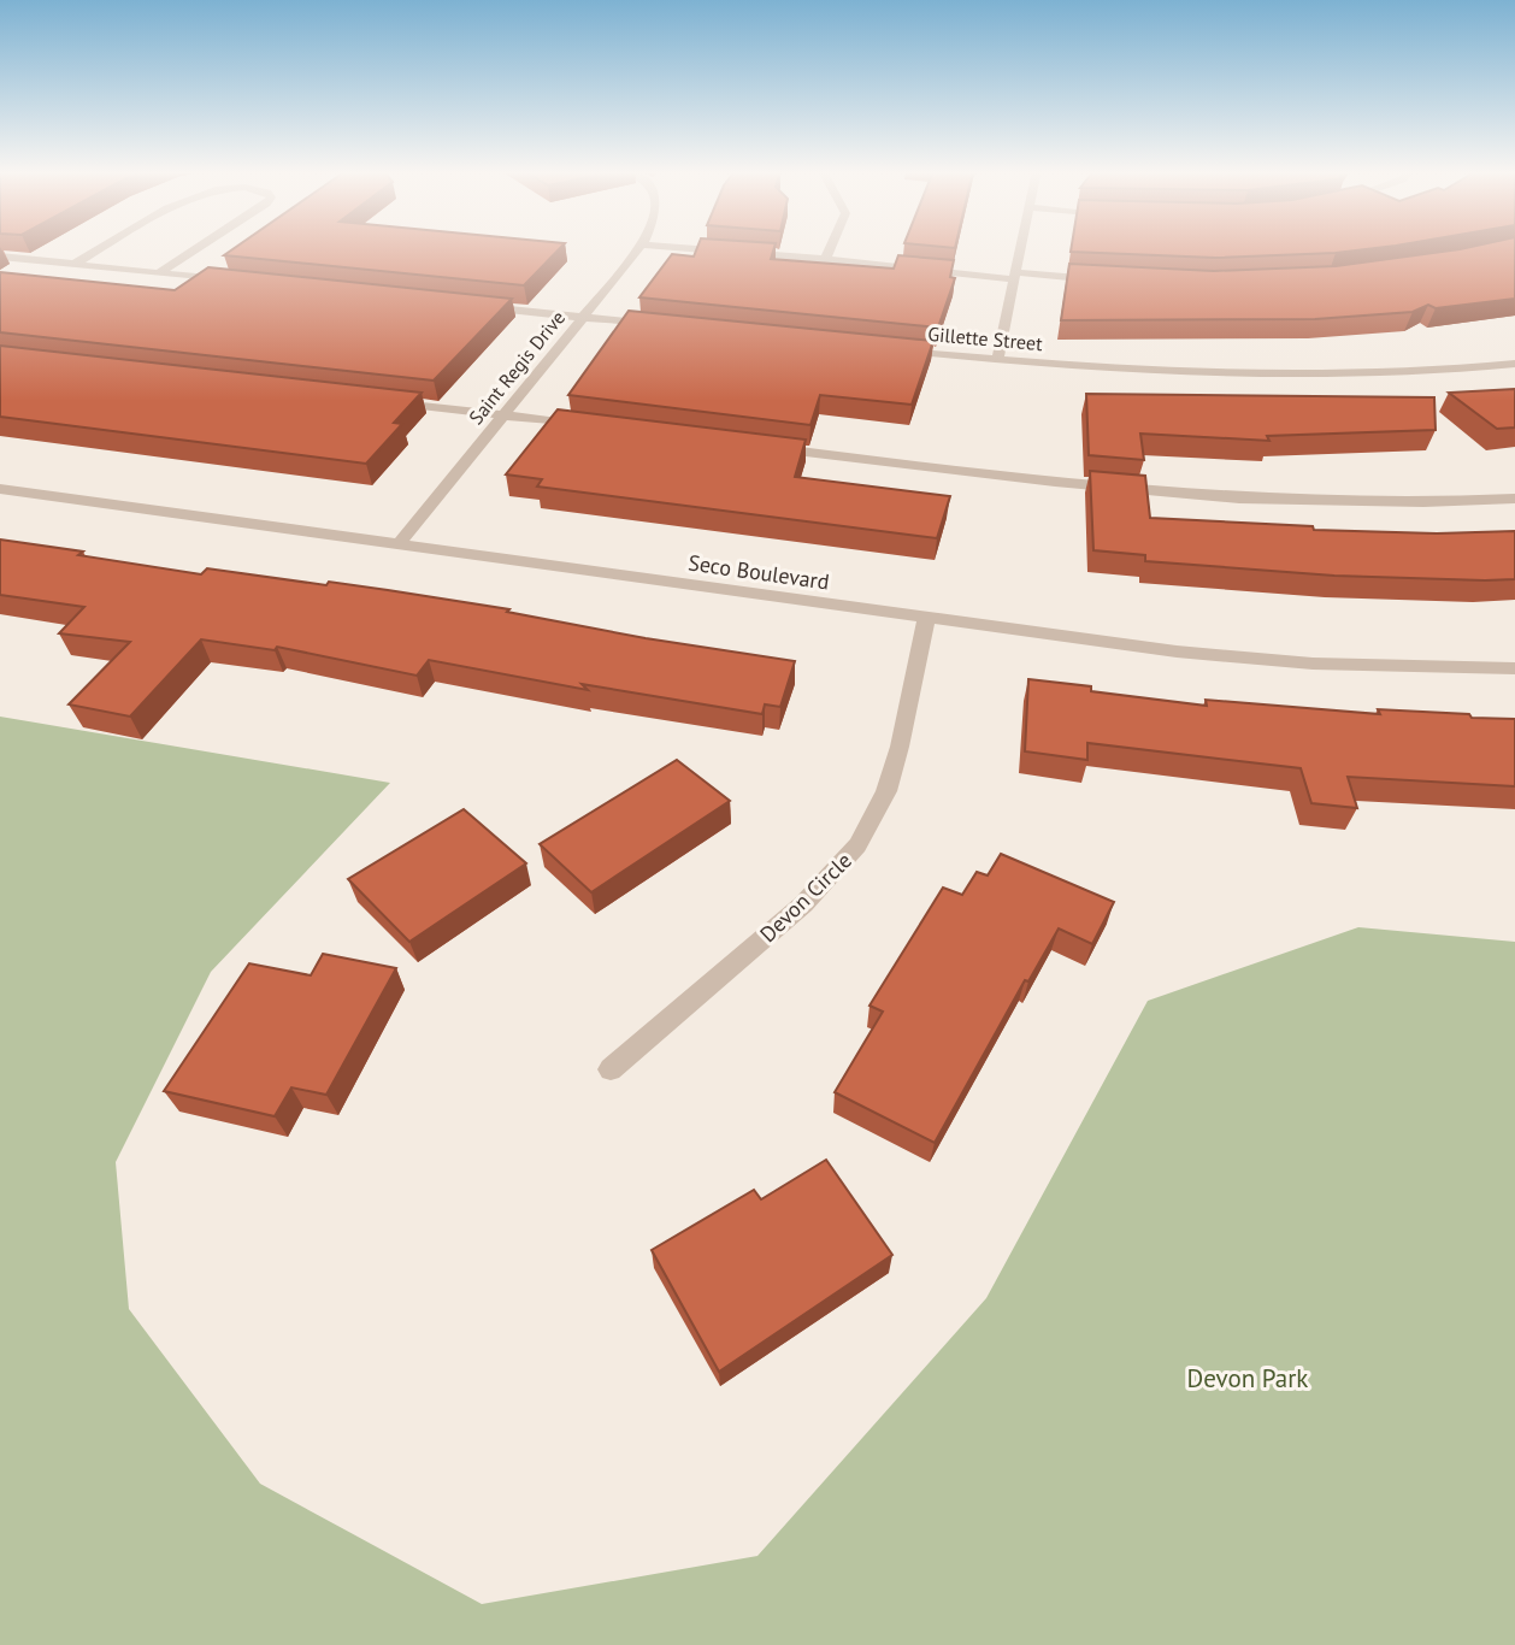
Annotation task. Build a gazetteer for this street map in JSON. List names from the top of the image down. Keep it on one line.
{"streets":{"street":["Gillette Street","Saint Regis Drive","Seco Boulevard","Devon Circle"]},"crossings":[["Saint Regis Drive","Seco Boulevard"],["Seco Boulevard","Devon Circle"]],"parks":["Devon Park"]}
